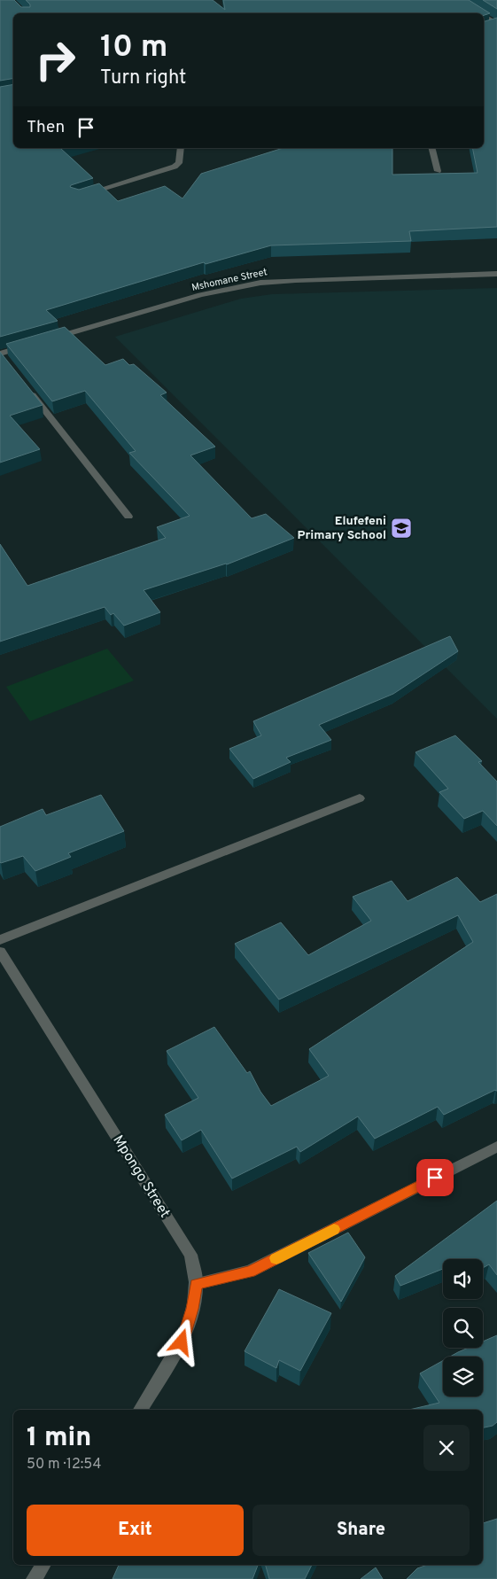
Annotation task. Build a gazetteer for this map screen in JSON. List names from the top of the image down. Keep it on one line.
{"streets":{"street":["Mshomane Street","Mpongo Street"]},"places":{"school or university":["Elufefeni Primary School"]},"page":{"turn":["10 m","Turn right"],"then":"Then","heading":["1 min","50 m · 12:54"],"buttons":["Exit","Share"]}}
